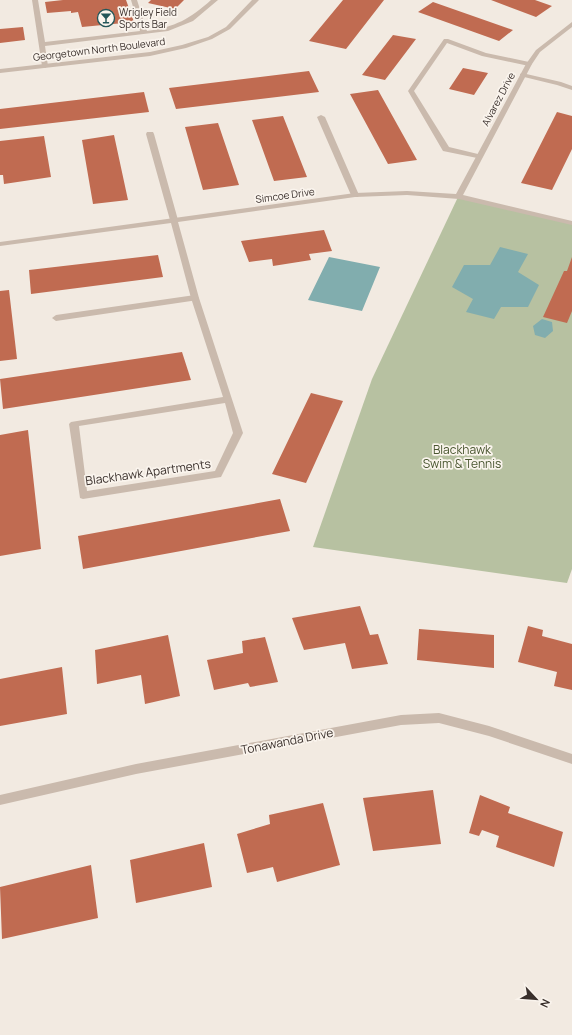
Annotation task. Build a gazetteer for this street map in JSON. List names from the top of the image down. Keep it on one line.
{"streets":{"street":["Georgetown North Boulevard","Alvarez Drive","Simcoe Drive","Blackhawk Apartments","Tonawanda Drive"]},"crossings":[["Alvarez Drive","Simcoe Drive"],["Simcoe Drive","Blackhawk Apartments"]],"parks":["Blackhawk Swim & Tennis"],"places":{"bar":["Wrigley Field Sports Bar"]},"north":"bottom right"}
